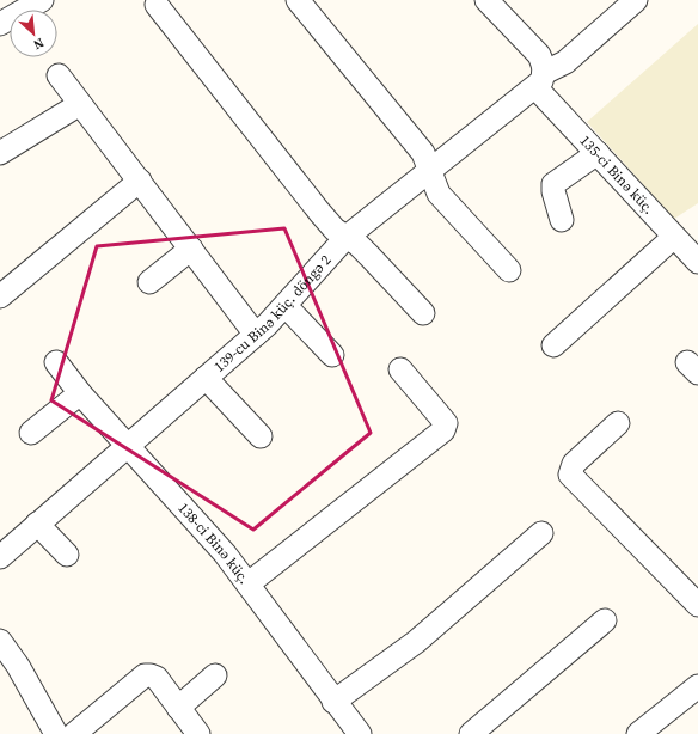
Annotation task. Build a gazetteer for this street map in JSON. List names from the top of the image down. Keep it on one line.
{"streets":{"street":["135-ci Binə küç.","139-cu Binə küç. döngə 2","138-ci Binə küç."]},"crossings":[["135-ci Binə küç.","139-cu Binə küç. döngə 2"],["139-cu Binə küç. döngə 2","138-ci Binə küç."]],"north":"bottom right"}
